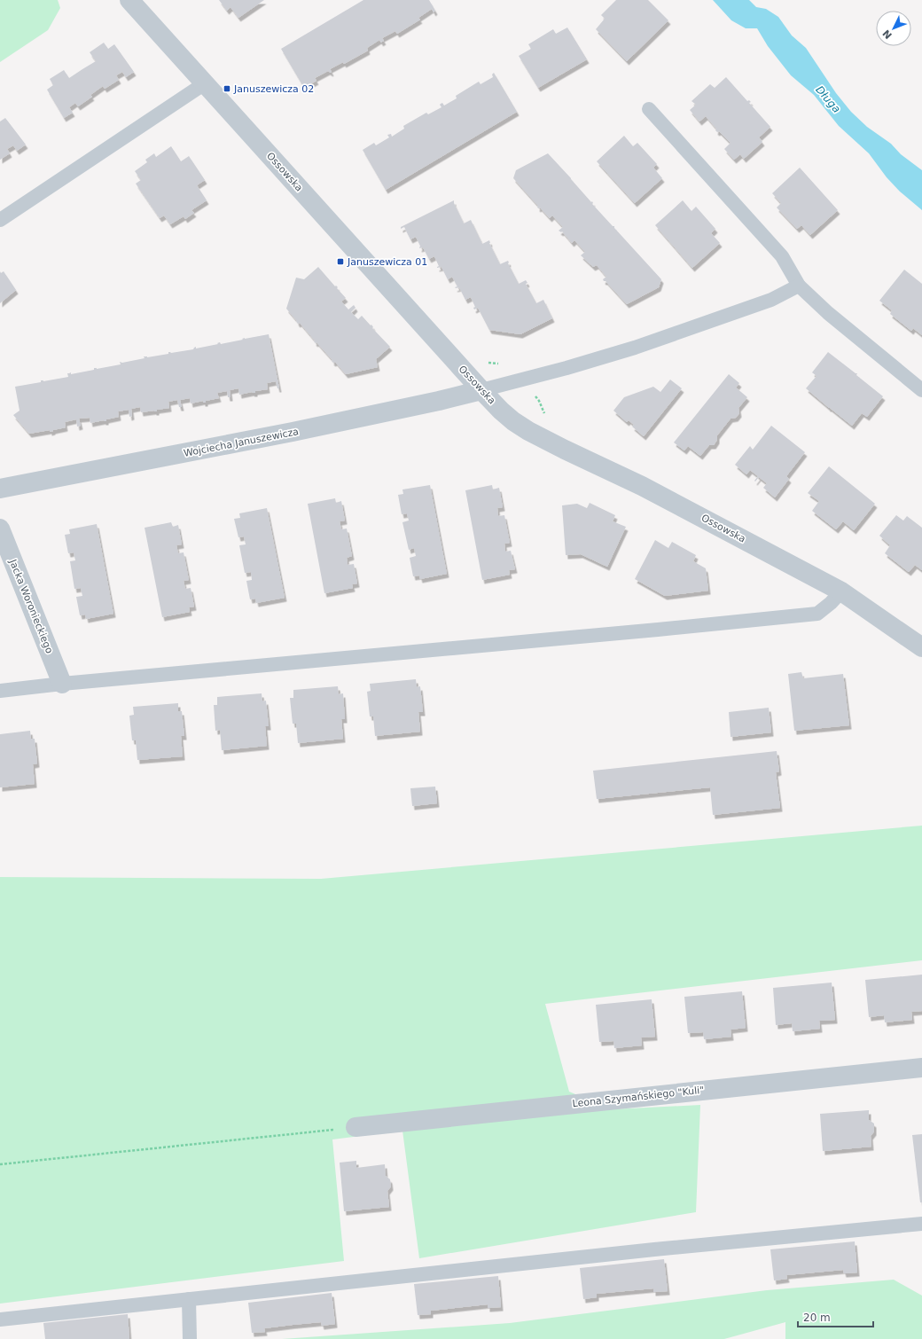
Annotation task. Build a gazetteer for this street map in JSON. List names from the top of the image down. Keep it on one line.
{"streets":{"street":["Ossowska","Wojciecha Januszewicza","Jacka Woronieckiego","Leona Szymańskiego \"Kuli\""]},"crossings":[["Ossowska","Wojciecha Januszewicza"]],"water":["Długa"],"places":{"transit":["Januszewicza 02","Januszewicza 01"]},"scale_bar":"20 m","north":"bottom left"}
